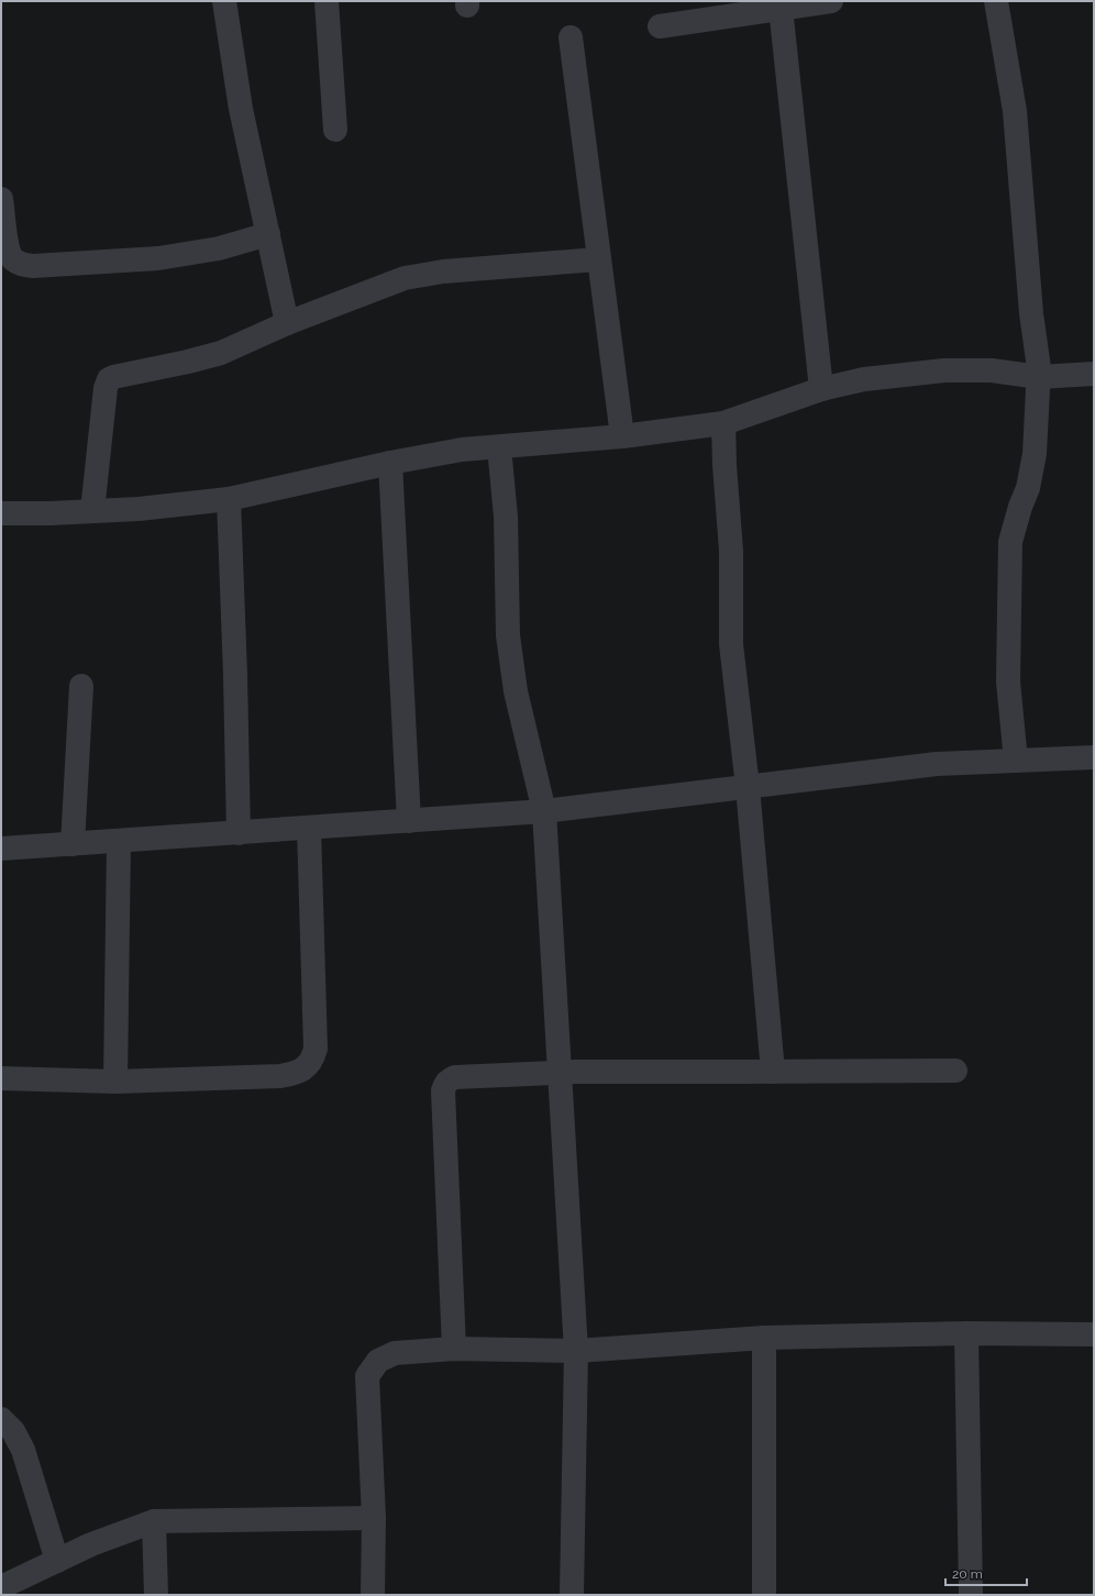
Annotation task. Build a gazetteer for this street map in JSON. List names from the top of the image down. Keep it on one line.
{"scale_bar":"20 m"}
